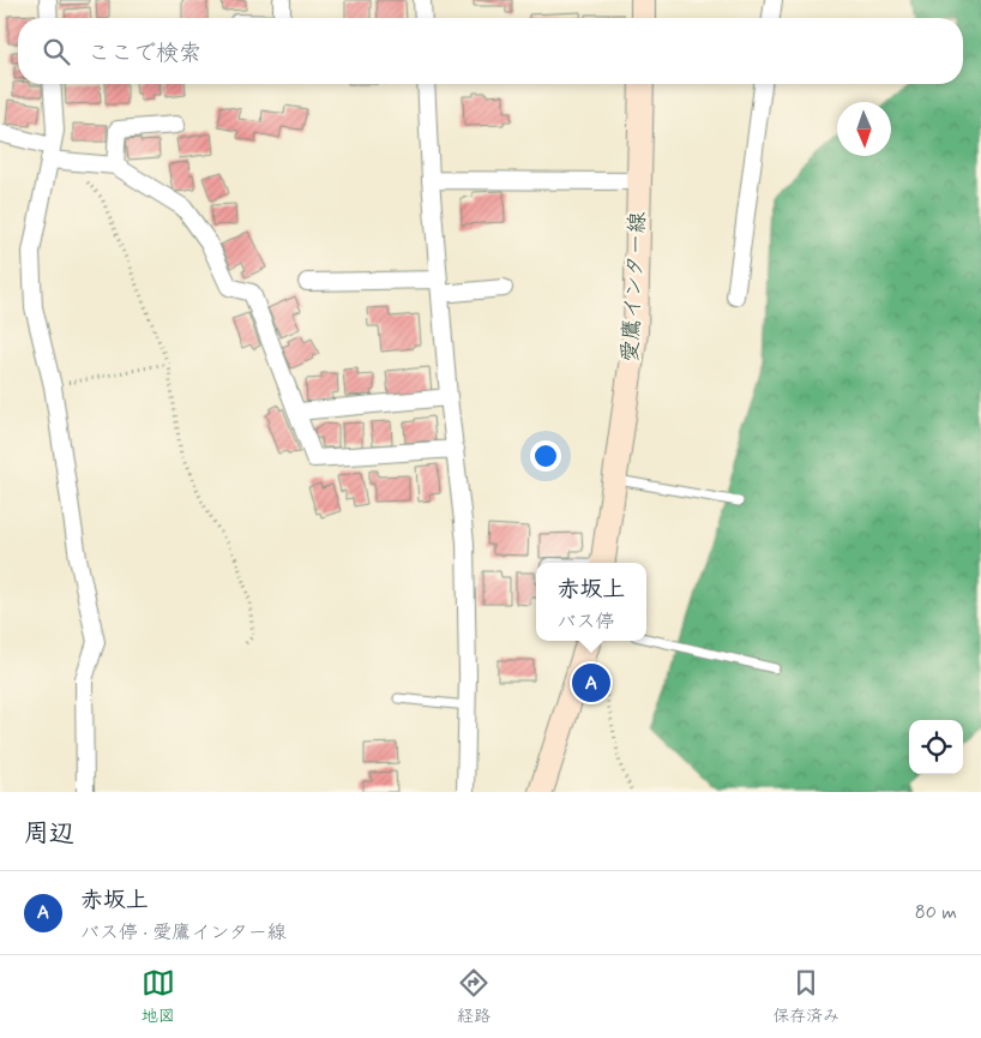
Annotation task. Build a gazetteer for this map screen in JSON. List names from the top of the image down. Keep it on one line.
{"streets":{"main road":["愛鷹インター線"]},"north":"bottom","page":{"search":"ここで検索","popup":["赤坂上","バス停"],"pins":"A","heading":"周辺","list":[{"mark":"A","name":"赤坂上","note":"バス停 · 愛鷹インター線","value":"80 m"}],"nav":["地図","経路","保存済み"]}}
